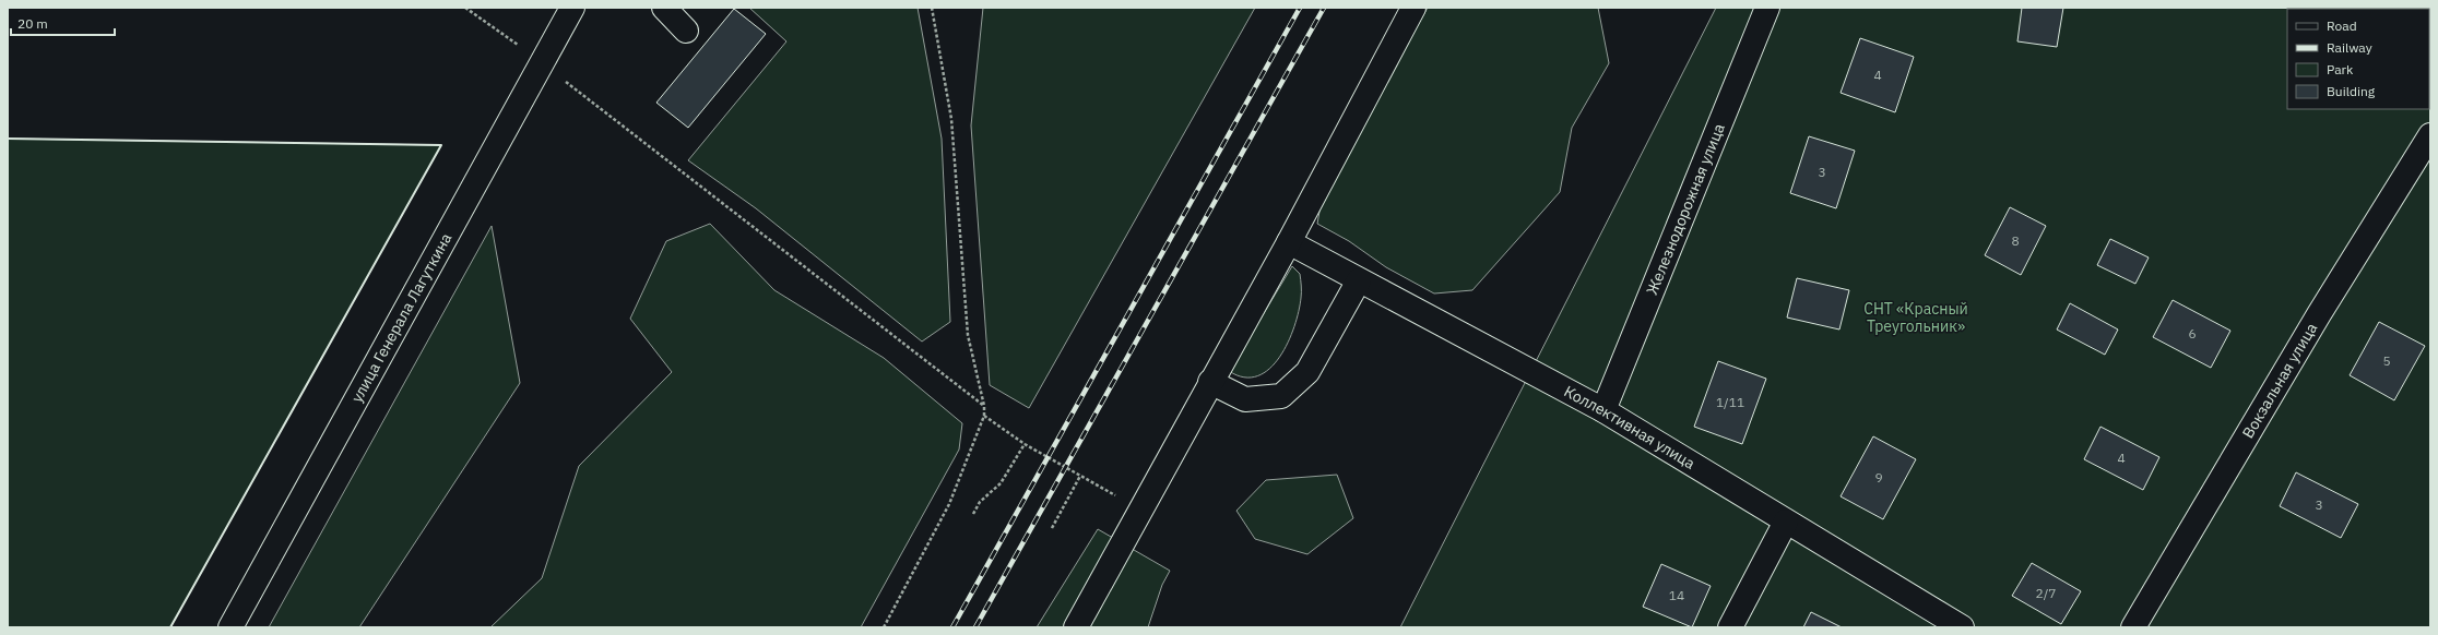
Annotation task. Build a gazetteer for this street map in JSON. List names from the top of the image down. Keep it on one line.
{"streets":{"street":["Железнодорожная улица","улица Генерала Лагуткина","Вокзальная улица","Коллективная улица"]},"crossings":[["Железнодорожная улица","Коллективная улица"]],"parks":["СНТ «Красный Треугольник»"],"house_numbers":["4","3","8","6","5","1/11","4","9","3","2/7","14"],"legend":["Road","Railway","Park","Building"],"scale_bar":"20 m"}
